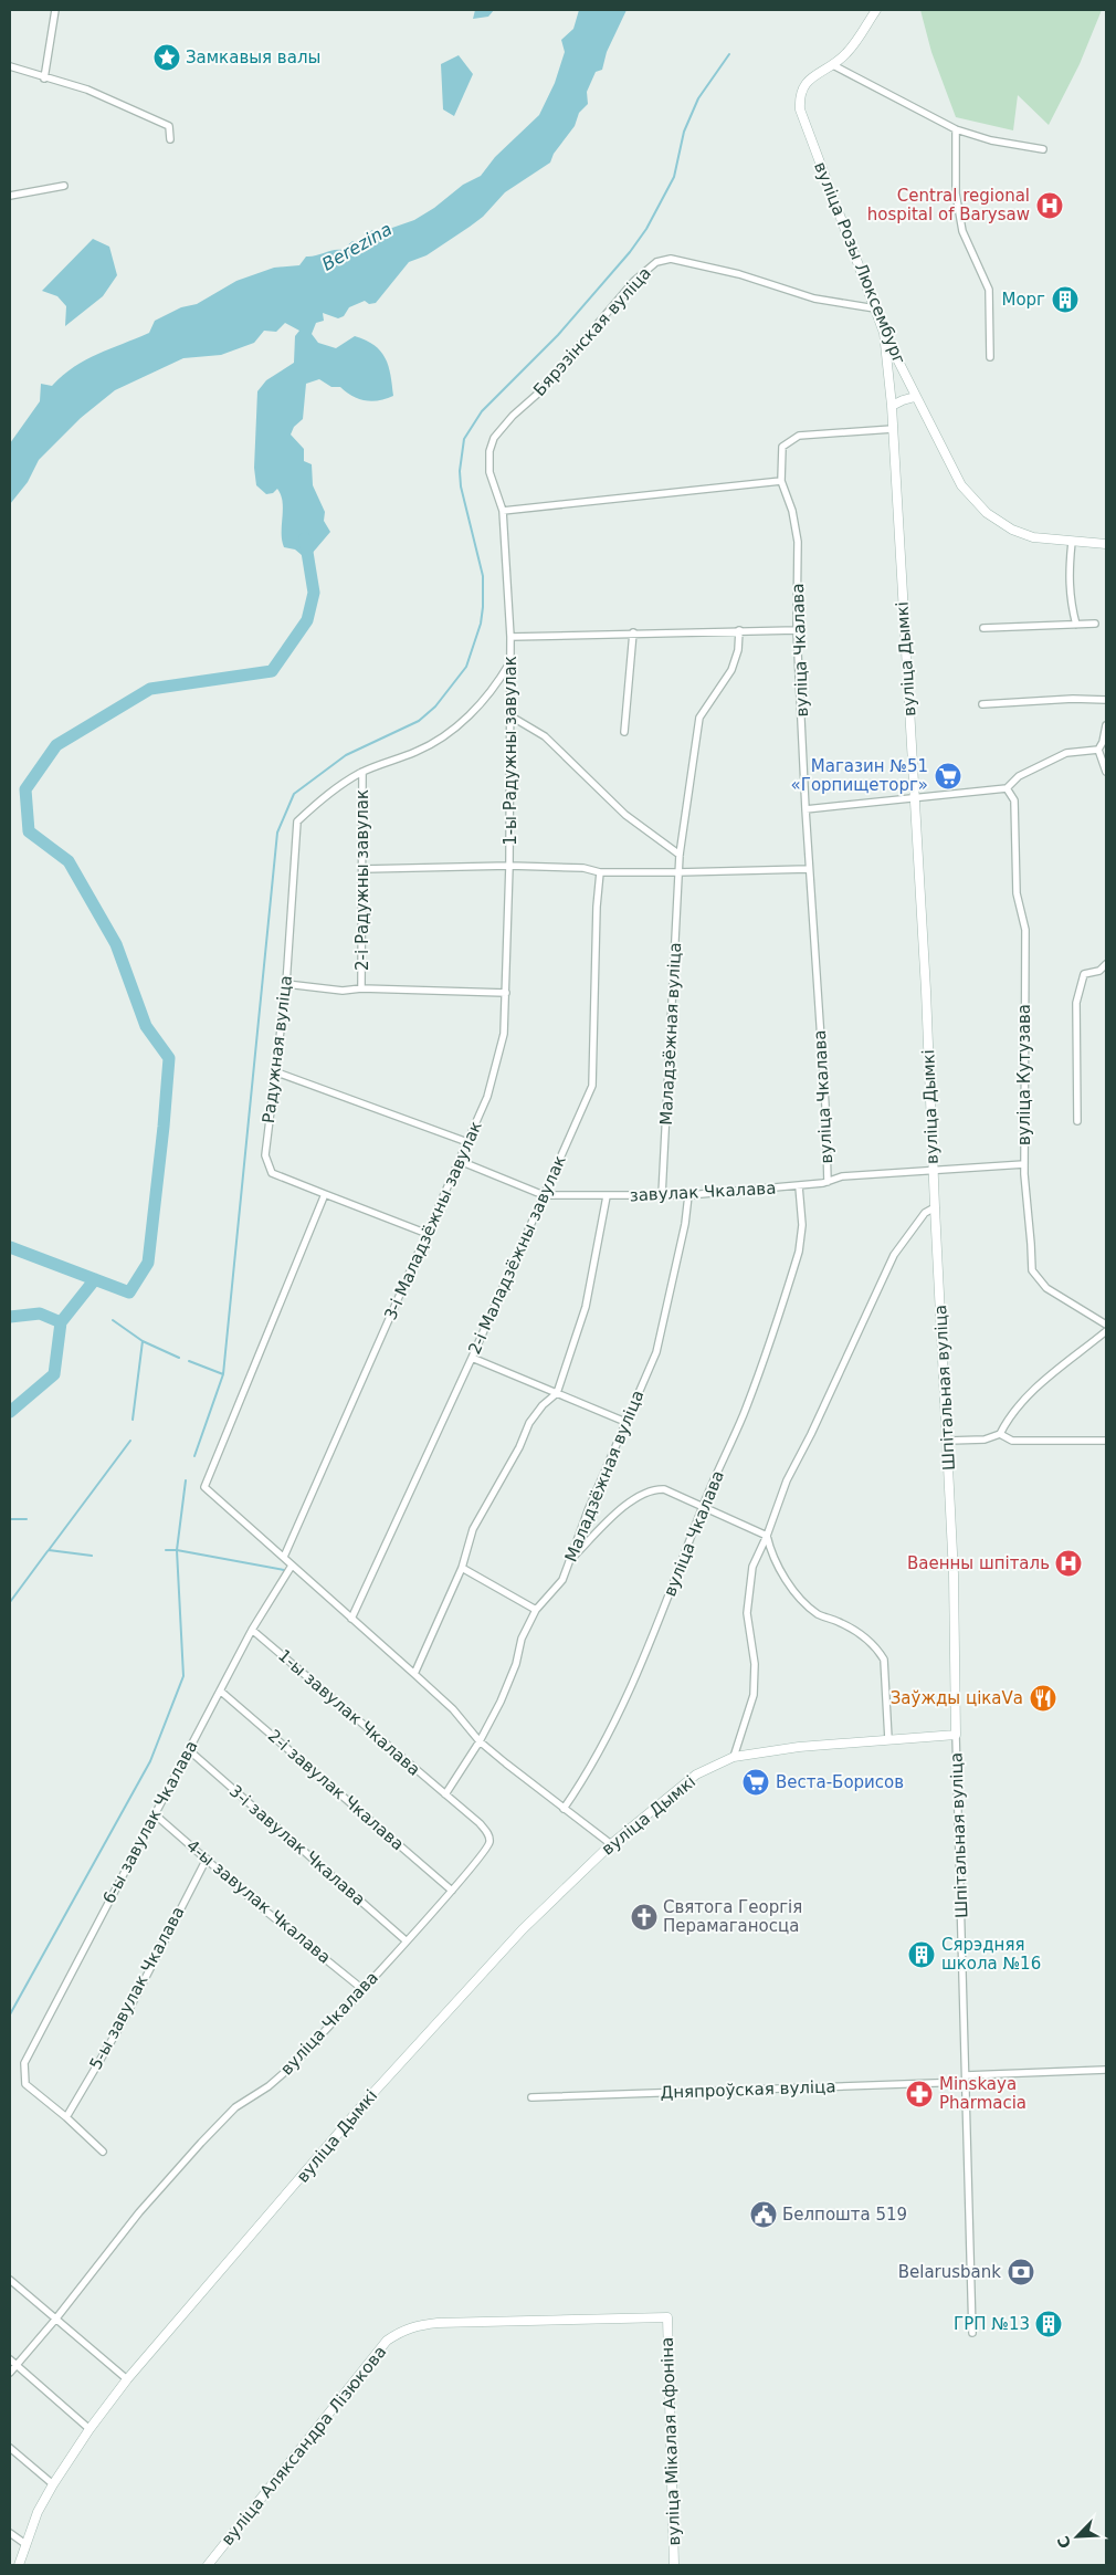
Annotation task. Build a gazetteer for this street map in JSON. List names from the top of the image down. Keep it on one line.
{"streets":{"street":["вуліца Розы Люксембург","Бярэзінская вуліца","вуліца Чкалава","вуліца Дымкі","1-ы Радужны завулак","2-і Радужны завулак","Маладзёжная вуліца","Радужная вуліца","вуліца Кутузава","завулак Чкалава","3-і Маладзёжны завулак","2-і Маладзёжны завулак","Шпітальная вуліца","1-ы завулак Чкалава","2-і завулак Чкалава","6-ы завулак Чкалава","3-і завулак Чкалава","4-ы завулак Чкалава","5-ы завулак Чкалава","Дняпроўская вуліца","вуліца Мікалая Афоніна","вуліца Аляксандра Лізюкова"]},"crossings":[["вуліца Розы Люксембург","Бярэзінская вуліца"],["вуліца Розы Люксембург","вуліца Дымкі"],["Бярэзінская вуліца","1-ы Радужны завулак"],["вуліца Чкалава","Маладзёжная вуліца"],["вуліца Чкалава","завулак Чкалава"],["вуліца Чкалава","1-ы завулак Чкалава"],["вуліца Чкалава","2-і завулак Чкалава"],["вуліца Чкалава","3-і завулак Чкалава"],["вуліца Чкалава","4-ы завулак Чкалава"],["вуліца Дымкі","Шпітальная вуліца"],["1-ы Радужны завулак","2-і Радужны завулак"],["1-ы Радужны завулак","Маладзёжная вуліца"],["1-ы Радужны завулак","Радужная вуліца"],["1-ы Радужны завулак","3-і Маладзёжны завулак"],["1-ы Радужны завулак","2-і Маладзёжны завулак"],["2-і Радужны завулак","Радужная вуліца"],["2-і Радужны завулак","3-і Маладзёжны завулак"],["Маладзёжная вуліца","завулак Чкалава"],["Маладзёжная вуліца","1-ы завулак Чкалава"],["Радужная вуліца","3-і Маладзёжны завулак"],["завулак Чкалава","2-і Маладзёжны завулак"],["Шпітальная вуліца","Дняпроўская вуліца"],["1-ы завулак Чкалава","6-ы завулак Чкалава"],["2-і завулак Чкалава","6-ы завулак Чкалава"],["6-ы завулак Чкалава","3-і завулак Чкалава"],["6-ы завулак Чкалава","4-ы завулак Чкалава"],["6-ы завулак Чкалава","5-ы завулак Чкалава"],["4-ы завулак Чкалава","5-ы завулак Чкалава"],["вуліца Мікалая Афоніна","вуліца Аляксандра Лізюкова"]],"water":["Berezina"],"places":{"place":["Замкавыя валы"],"hospital":["Central regional hospital of Barysaw","Ваенны шпіталь"],"building":["Морг","Сярэдняя школа №16","ГРП №13"],"supermarket":["Магазин №51 «Горпищеторг»","Веста-Борисов"],"restaurant":["Заўжды цікаVа"],"church":["Святога Георгія Перамаганосца"],"pharmacy":["Minskaya Pharmacia"],"public building":["Белпошта 519"],"bank":["Belarusbank"]},"north":"bottom left"}
